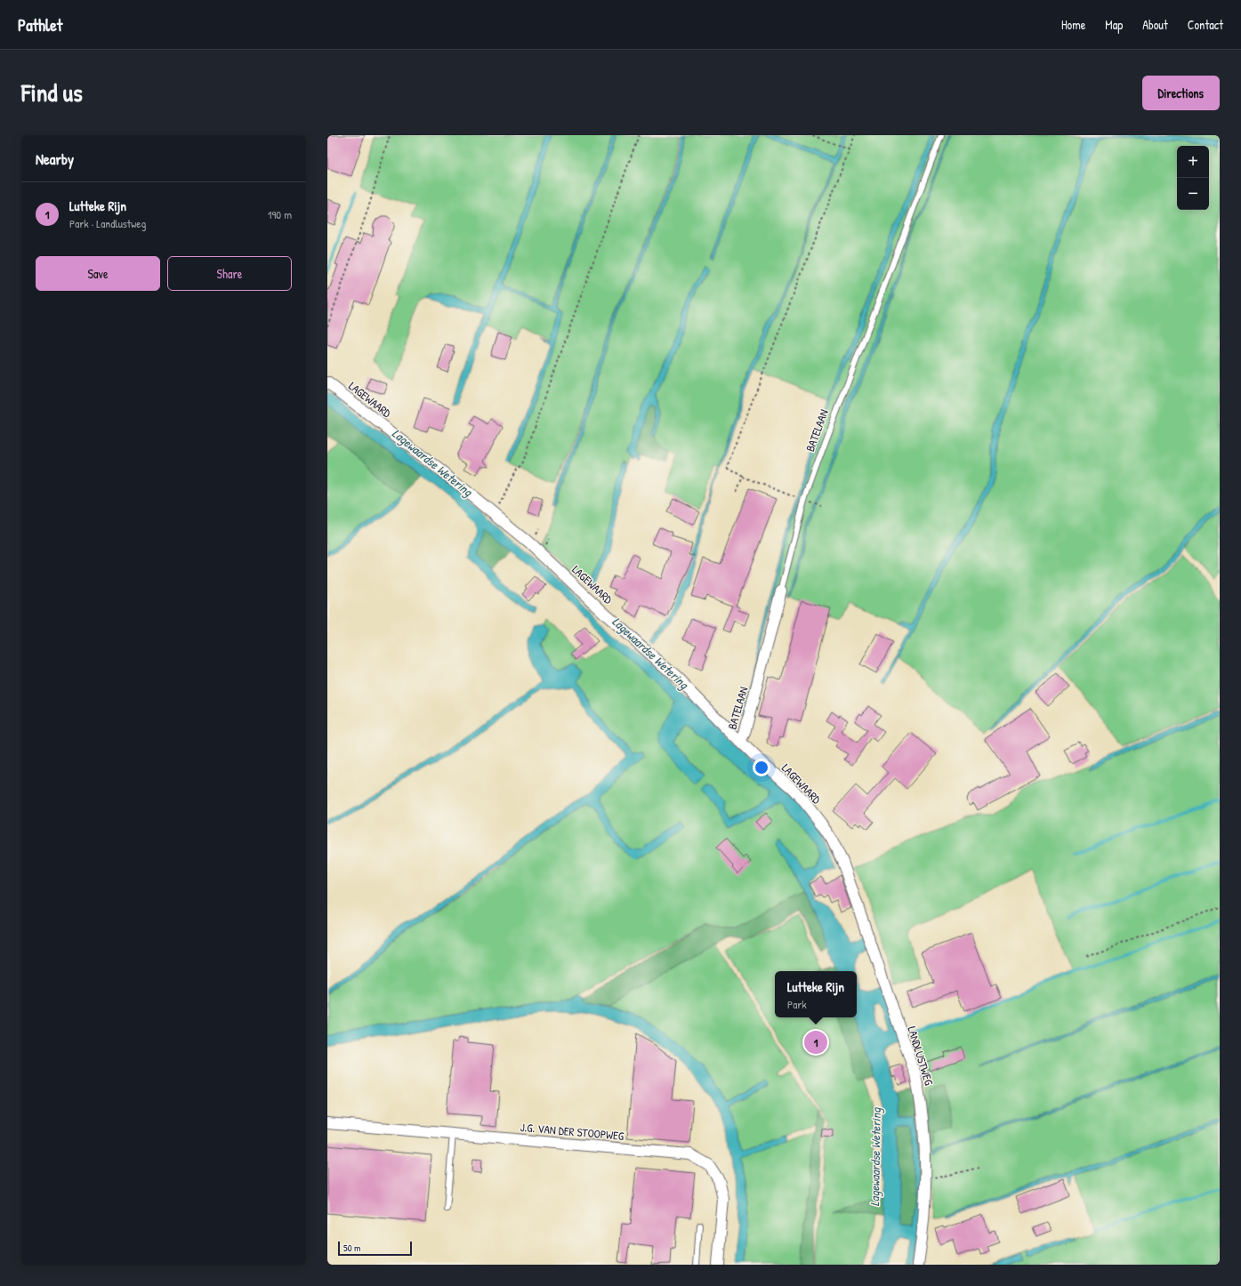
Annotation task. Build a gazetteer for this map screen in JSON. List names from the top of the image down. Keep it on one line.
{"streets":{"street":["LAGEWAARD","BATELAAN","LANDLUSTWEG","J.G. VAN DER STOOPWEG"]},"crossings":[["LAGEWAARD","BATELAAN"],["LAGEWAARD","LANDLUSTWEG"]],"water":["Lagewaardse Wetering"],"scale_bar":"50 m","page":{"header":"Pathlet","nav":["Home","Map","About","Contact"],"title":"Find us","buttons":["Directions",["Save","Share"]],"heading":"Nearby","map_buttons":["+","−"],"list":[{"mark":"1","name":"Lutteke Rijn","note":"Park · Landlustweg","value":"190 m"}],"popup":["Lutteke Rijn","Park"],"pins":"1","scale":"50 m"}}
